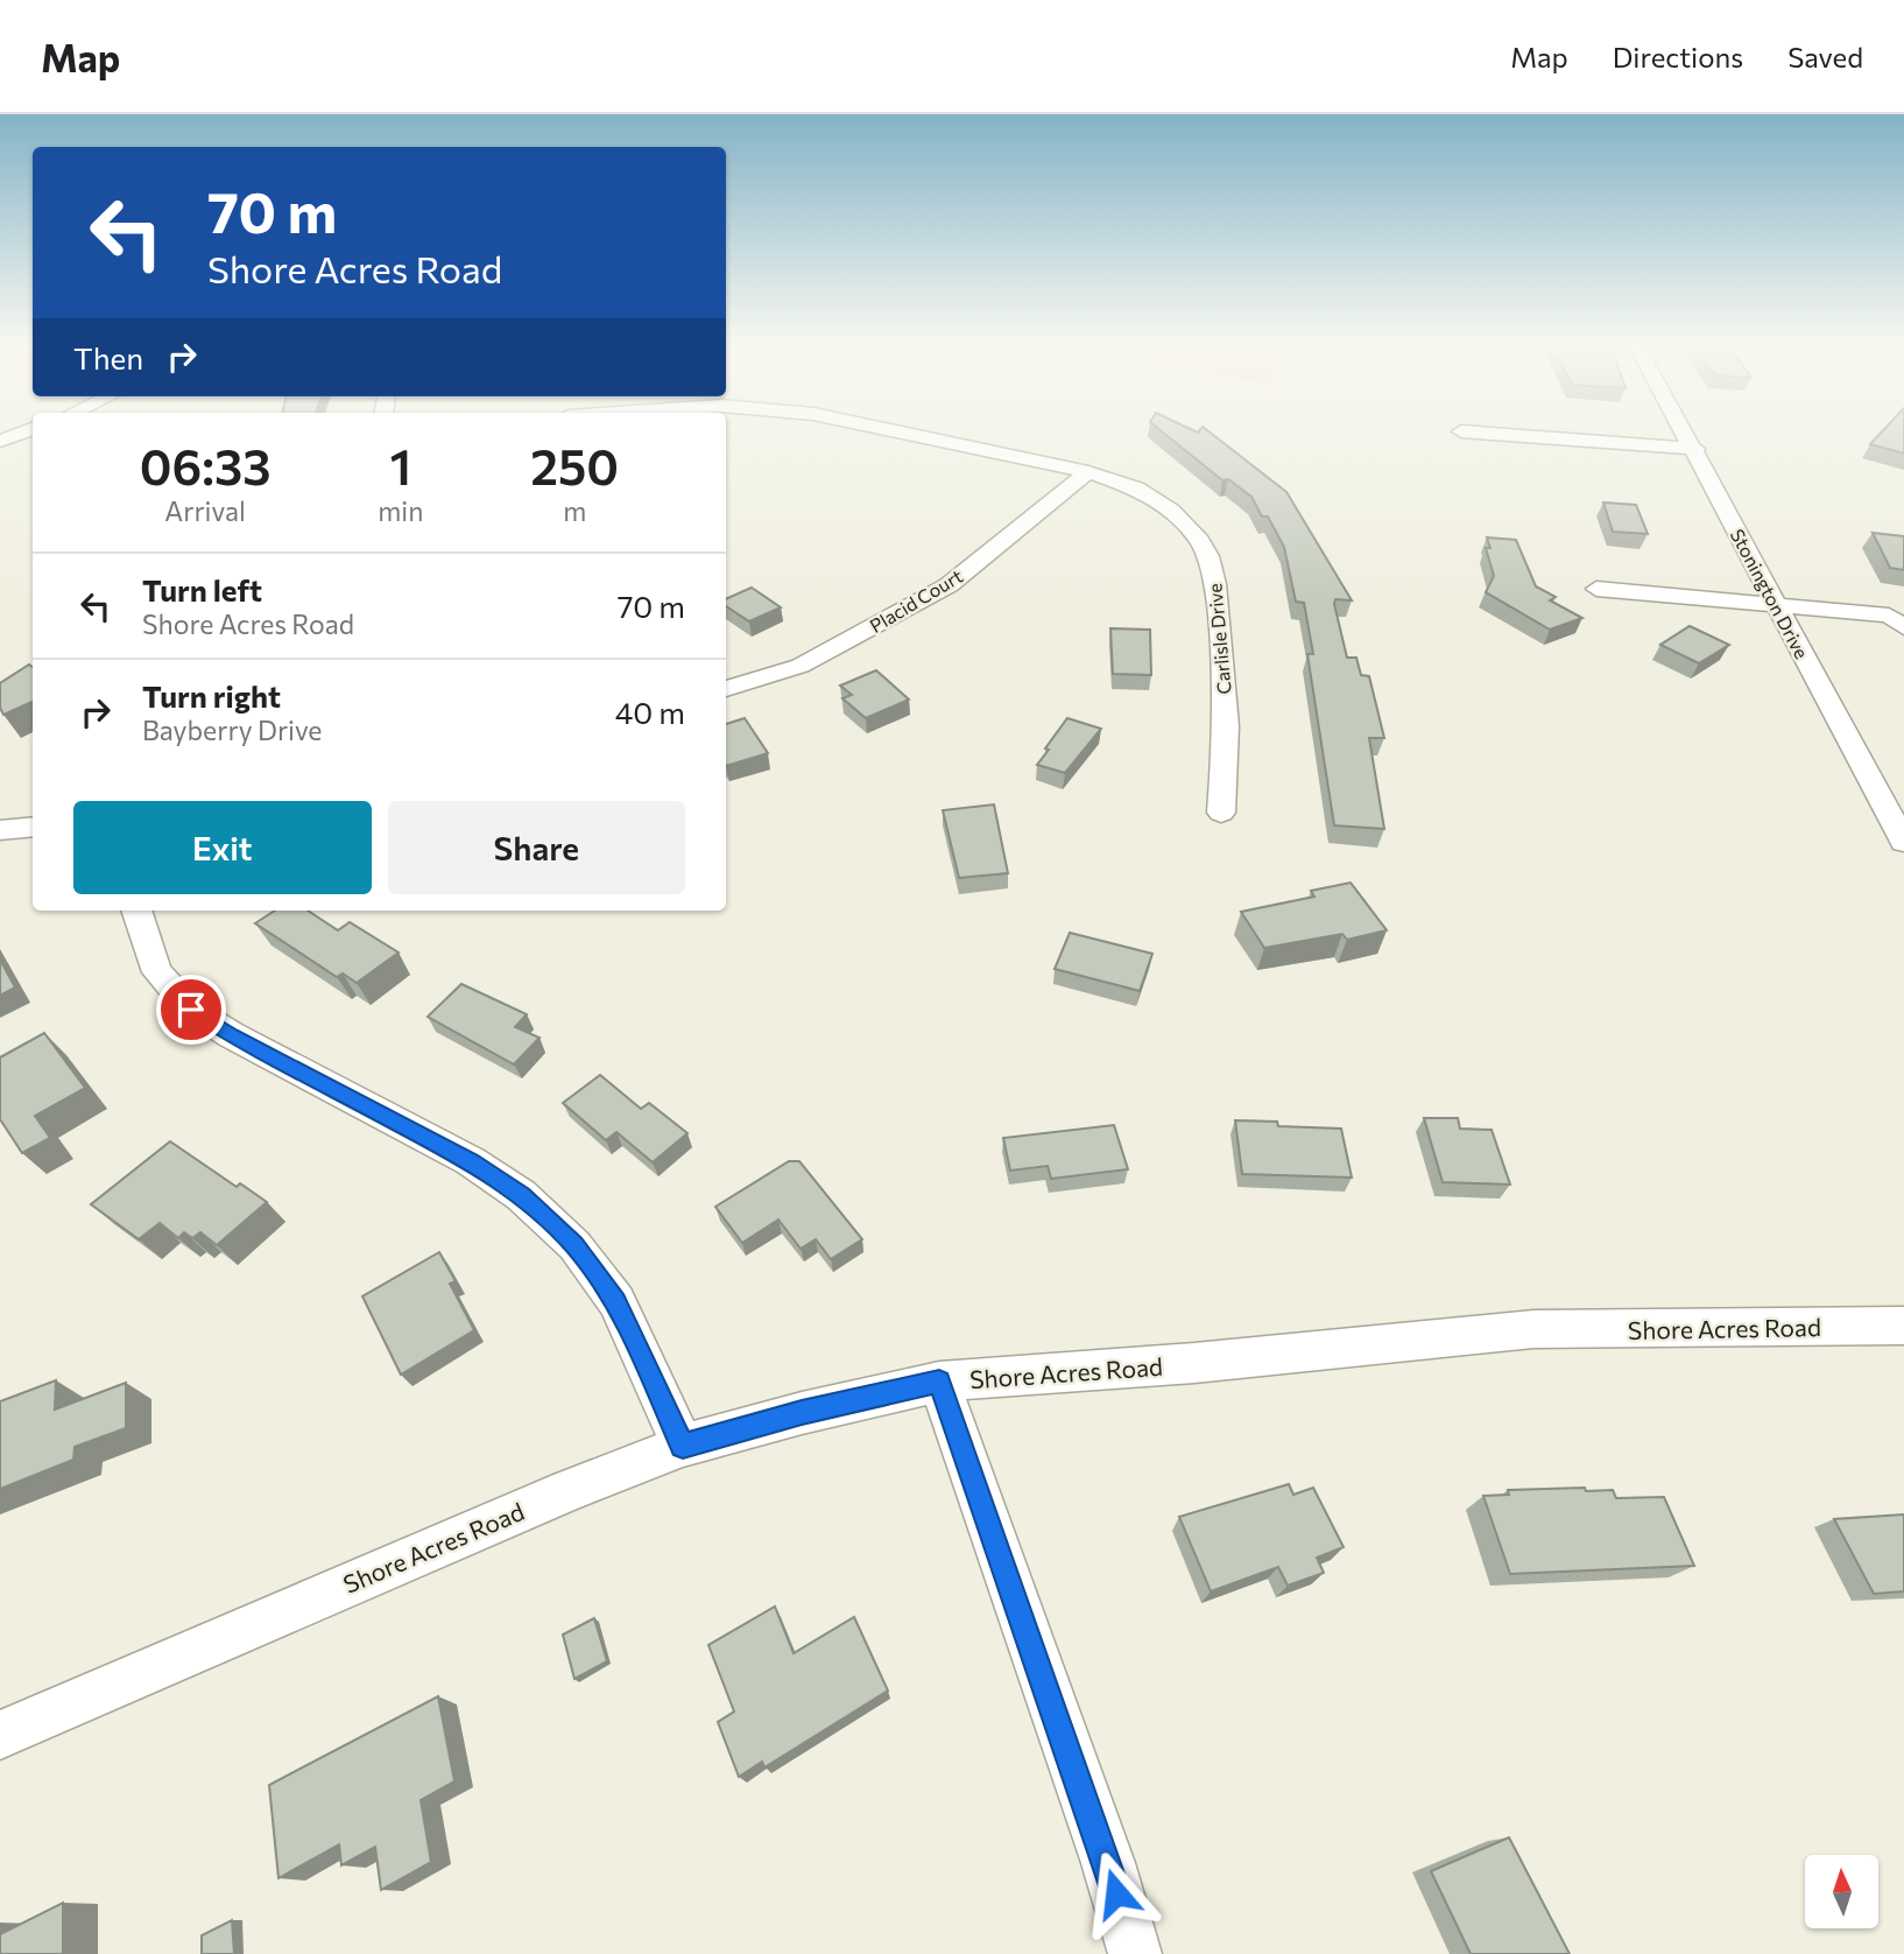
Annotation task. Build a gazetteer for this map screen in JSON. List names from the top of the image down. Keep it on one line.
{"streets":{"street":["Stonington Drive","Placid Court","Carlisle Drive","Shore Acres Road"]},"crossings":[["Placid Court","Carlisle Drive"]],"north":"top","page":{"header":"Map","nav":["Map","Directions","Saved"],"turn":["70 m","Shore Acres Road"],"then":"Then","eta":["06:33","Arrival","1","min","250","m"],"list":[{"name":"Turn left","note":"Shore Acres Road","value":"70 m"},{"name":"Turn right","note":"Bayberry Drive","value":"40 m"}],"buttons":["Exit","Share"]}}
